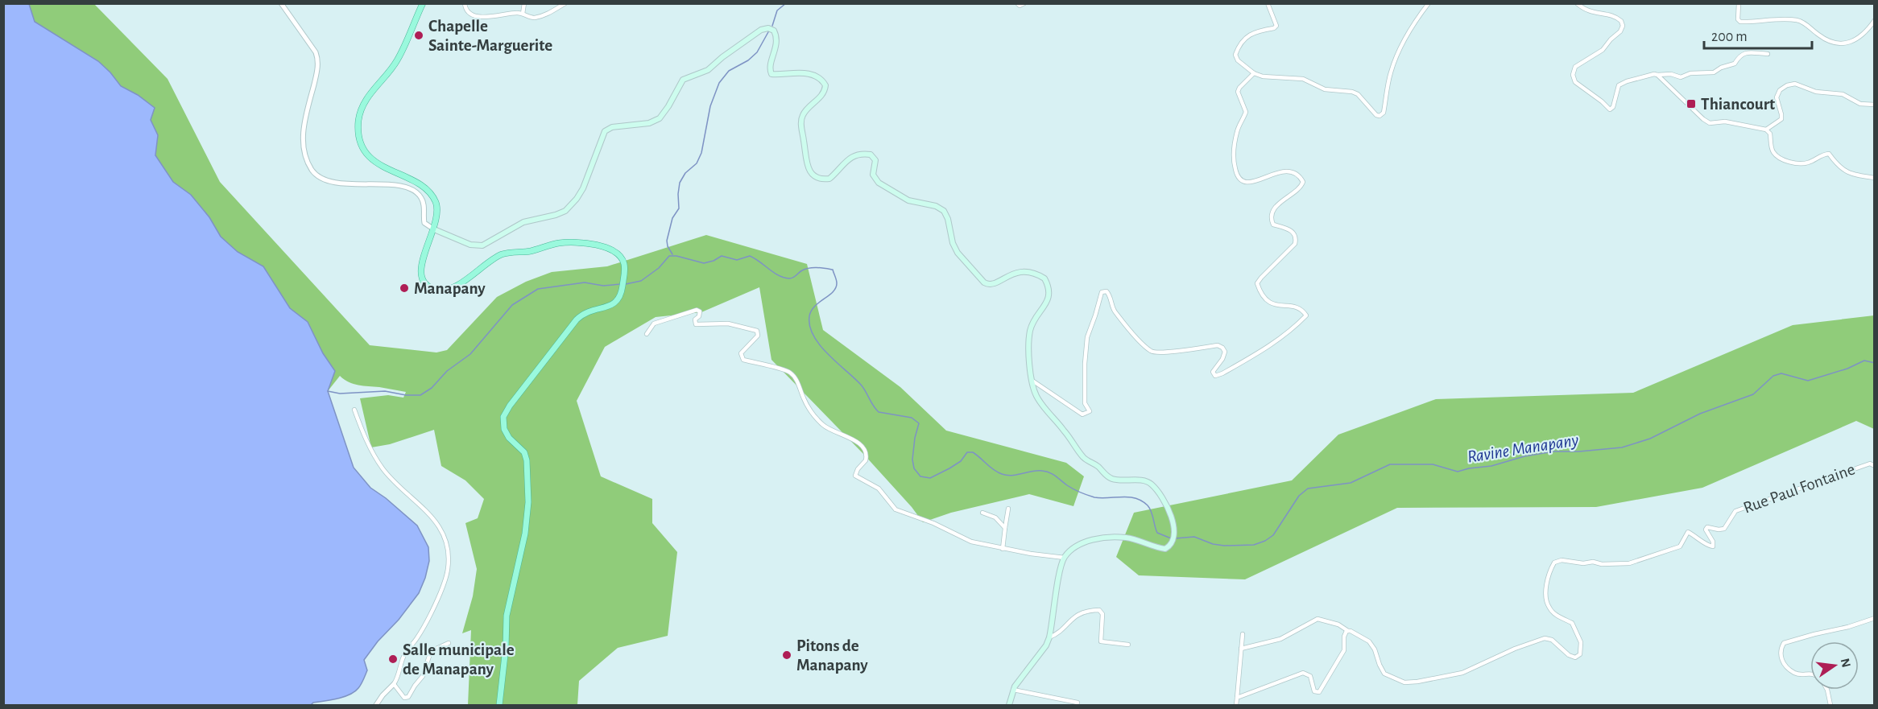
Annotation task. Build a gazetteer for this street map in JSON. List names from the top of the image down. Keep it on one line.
{"streets":{"street":["Rue Paul Fontaine"]},"water":["Ravine Manapany"],"places":{"other":["Chapelle Sainte-Marguerite","Manapany","Pitons de Manapany","Salle municipale de Manapany"],"transit":["Thiancourt"]},"scale_bar":"200 m","north":"right"}
